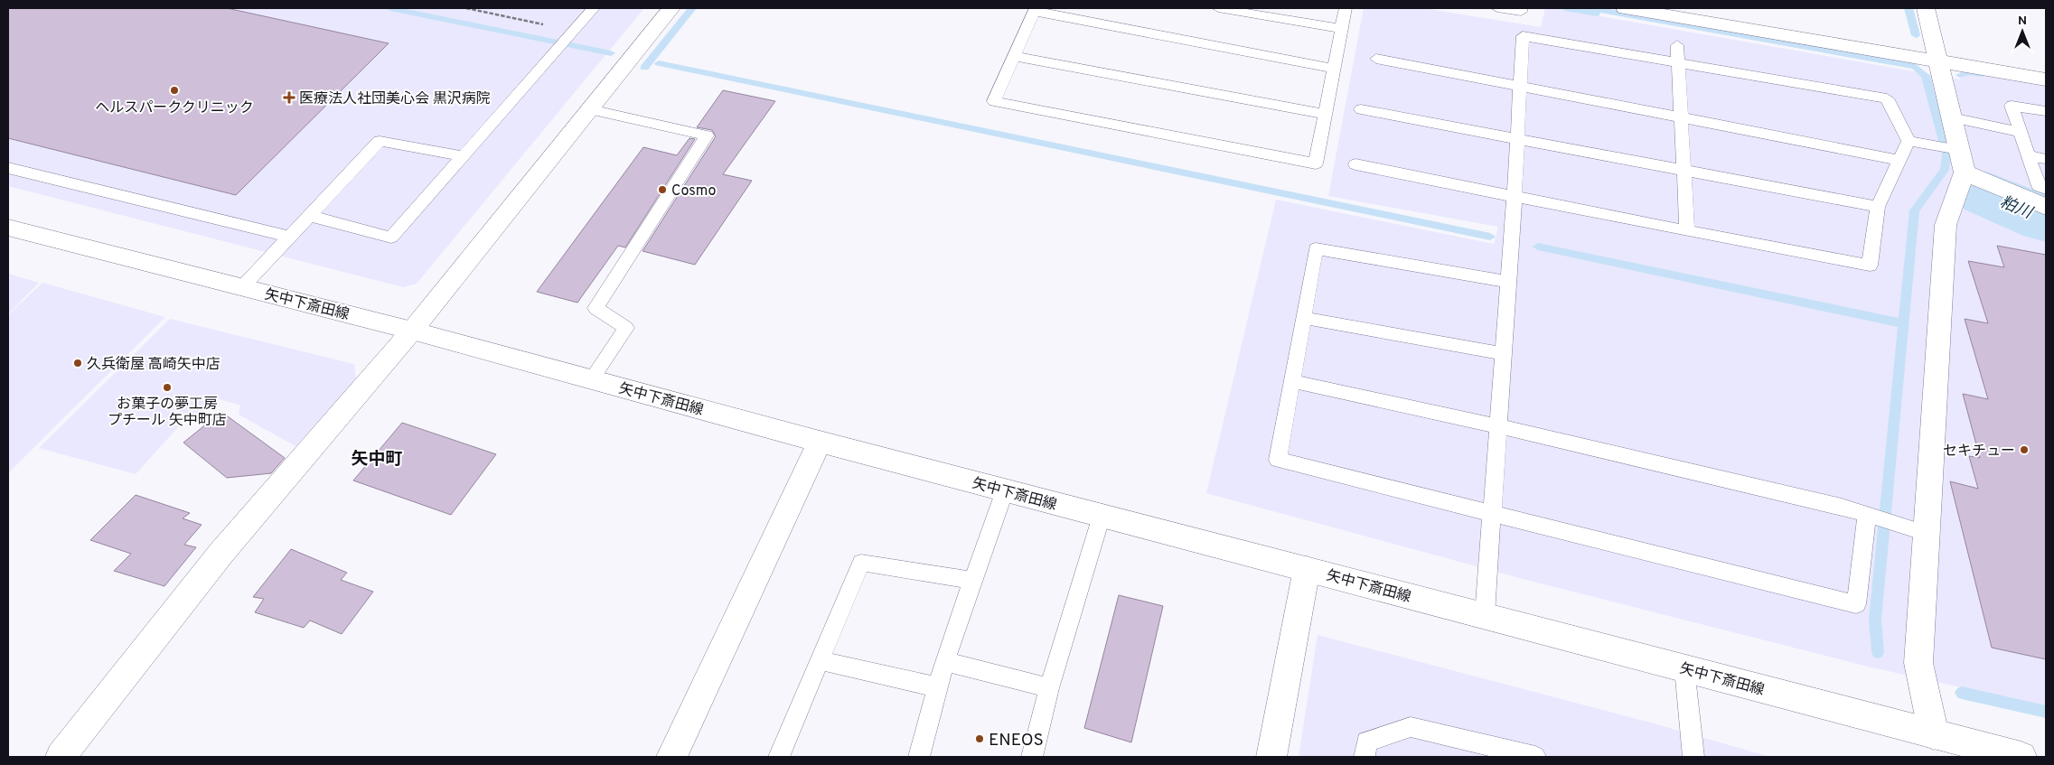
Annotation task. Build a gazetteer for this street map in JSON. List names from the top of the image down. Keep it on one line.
{"streets":{"street":["矢中下斎田線"]},"districts":["矢中町"],"water":["粕川"],"places":{"other":["ヘルスパーククリニック","Cosmo","久兵衛屋 高崎矢中店","お菓子の夢工房 プチール 矢中町店","セキチュー","ENEOS"],"health":["医療法人社団美心会 黒沢病院"]},"north":"top"}
